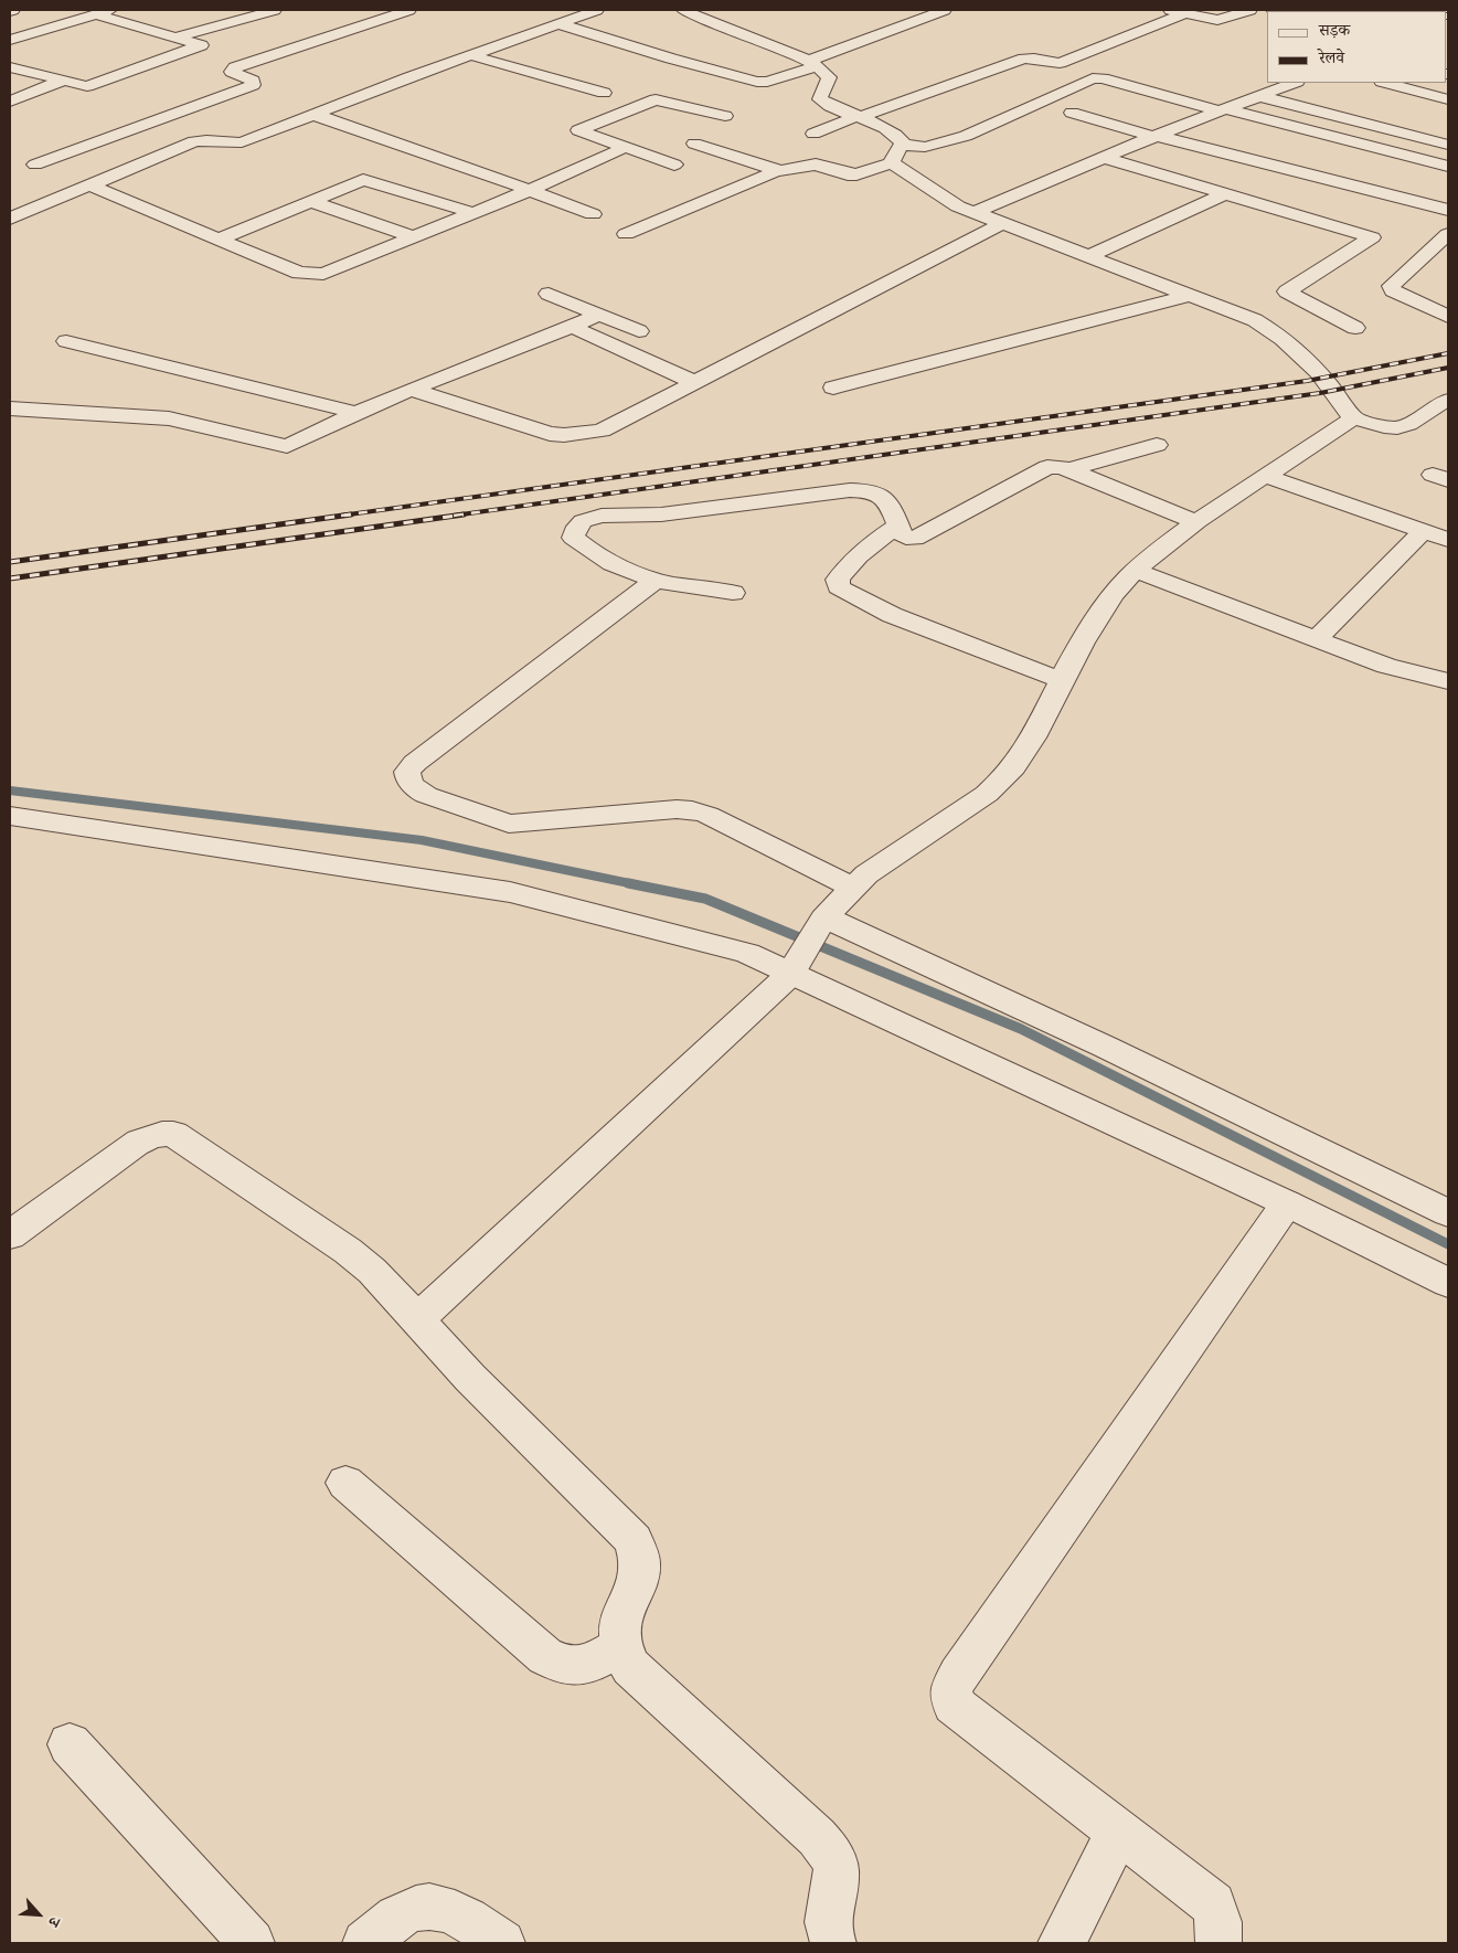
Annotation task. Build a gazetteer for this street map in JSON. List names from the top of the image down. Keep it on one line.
{"legend":["सड़क","रेलवे"],"north":"bottom right"}
